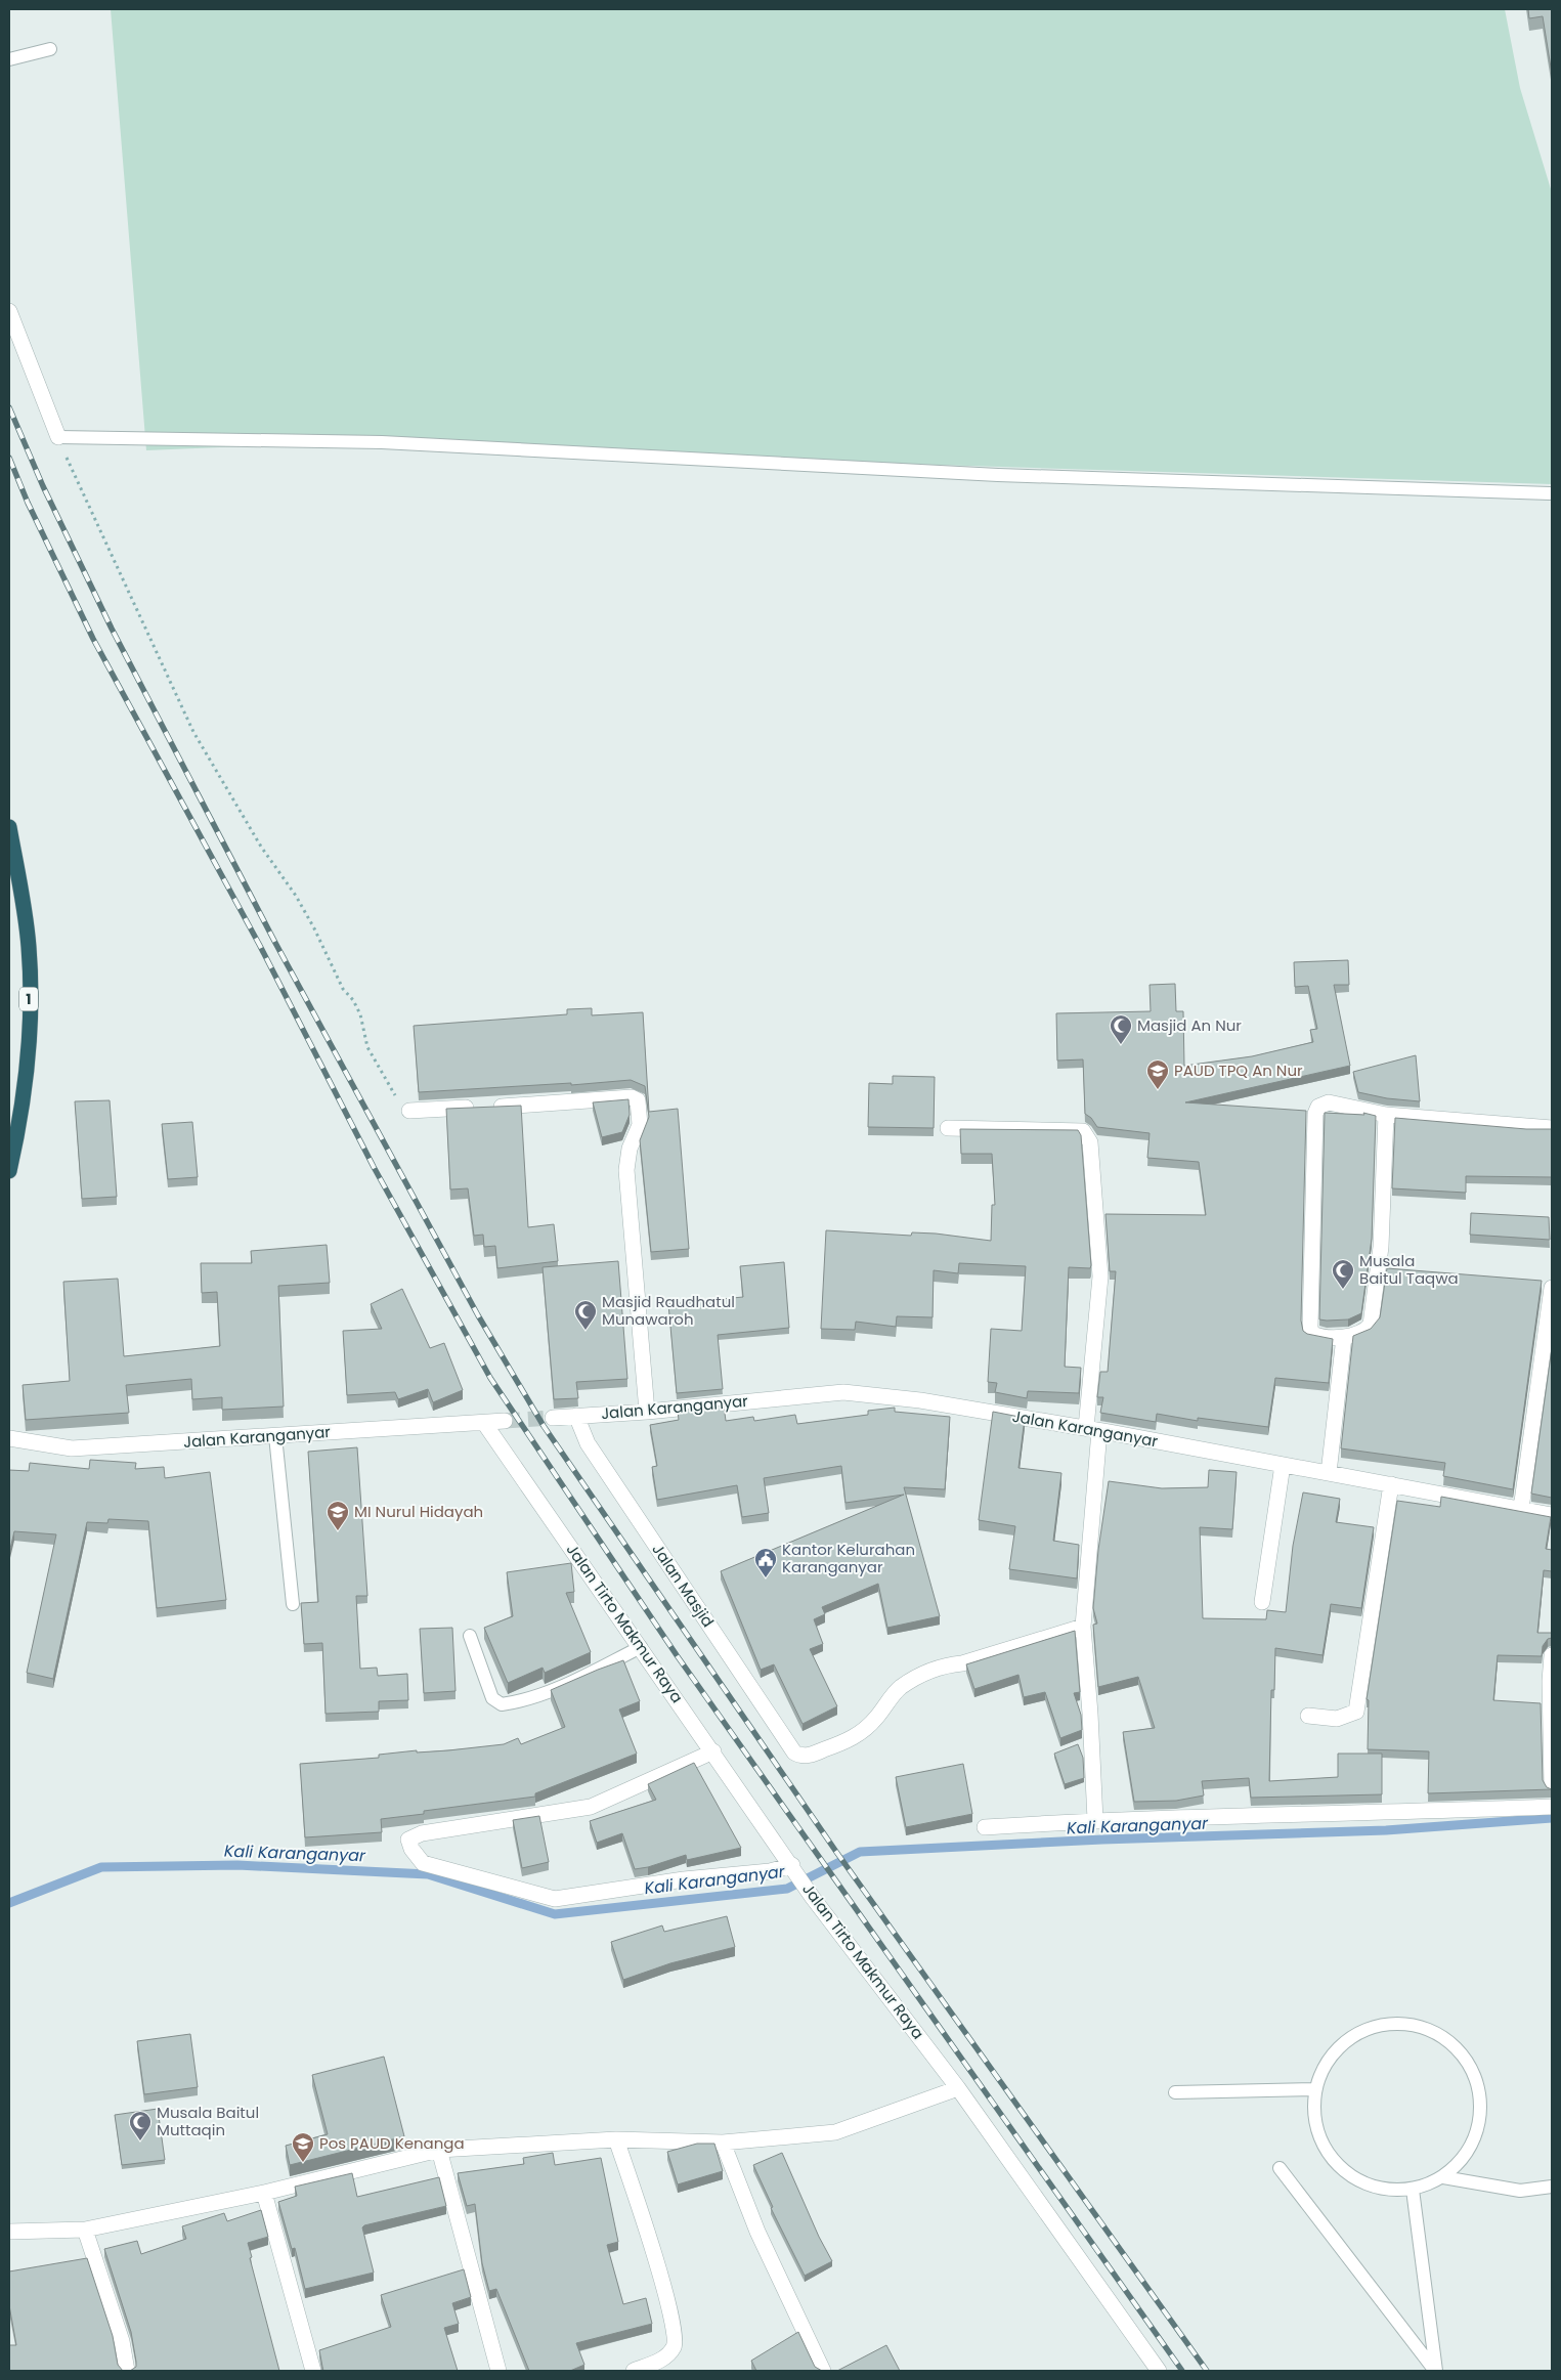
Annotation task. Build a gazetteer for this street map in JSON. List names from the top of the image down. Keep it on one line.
{"streets":{"highway":["1"],"street":["Jalan Karanganyar","Jalan Masjid","Jalan Tirto Makmur Raya"]},"crossings":[["Jalan Karanganyar","Jalan Masjid"],["Jalan Karanganyar","Jalan Tirto Makmur Raya"]],"water":["Kali Karanganyar"],"places":{"mosque":["Masjid An Nur","Musala Baitul Taqwa","Masjid Raudhatul Munawaroh","Musala Baitul Muttaqin"],"school or university":["PAUD TPQ An Nur","MI Nurul Hidayah","Pos PAUD Kenanga"],"public building":["Kantor Kelurahan Karanganyar"]}}
